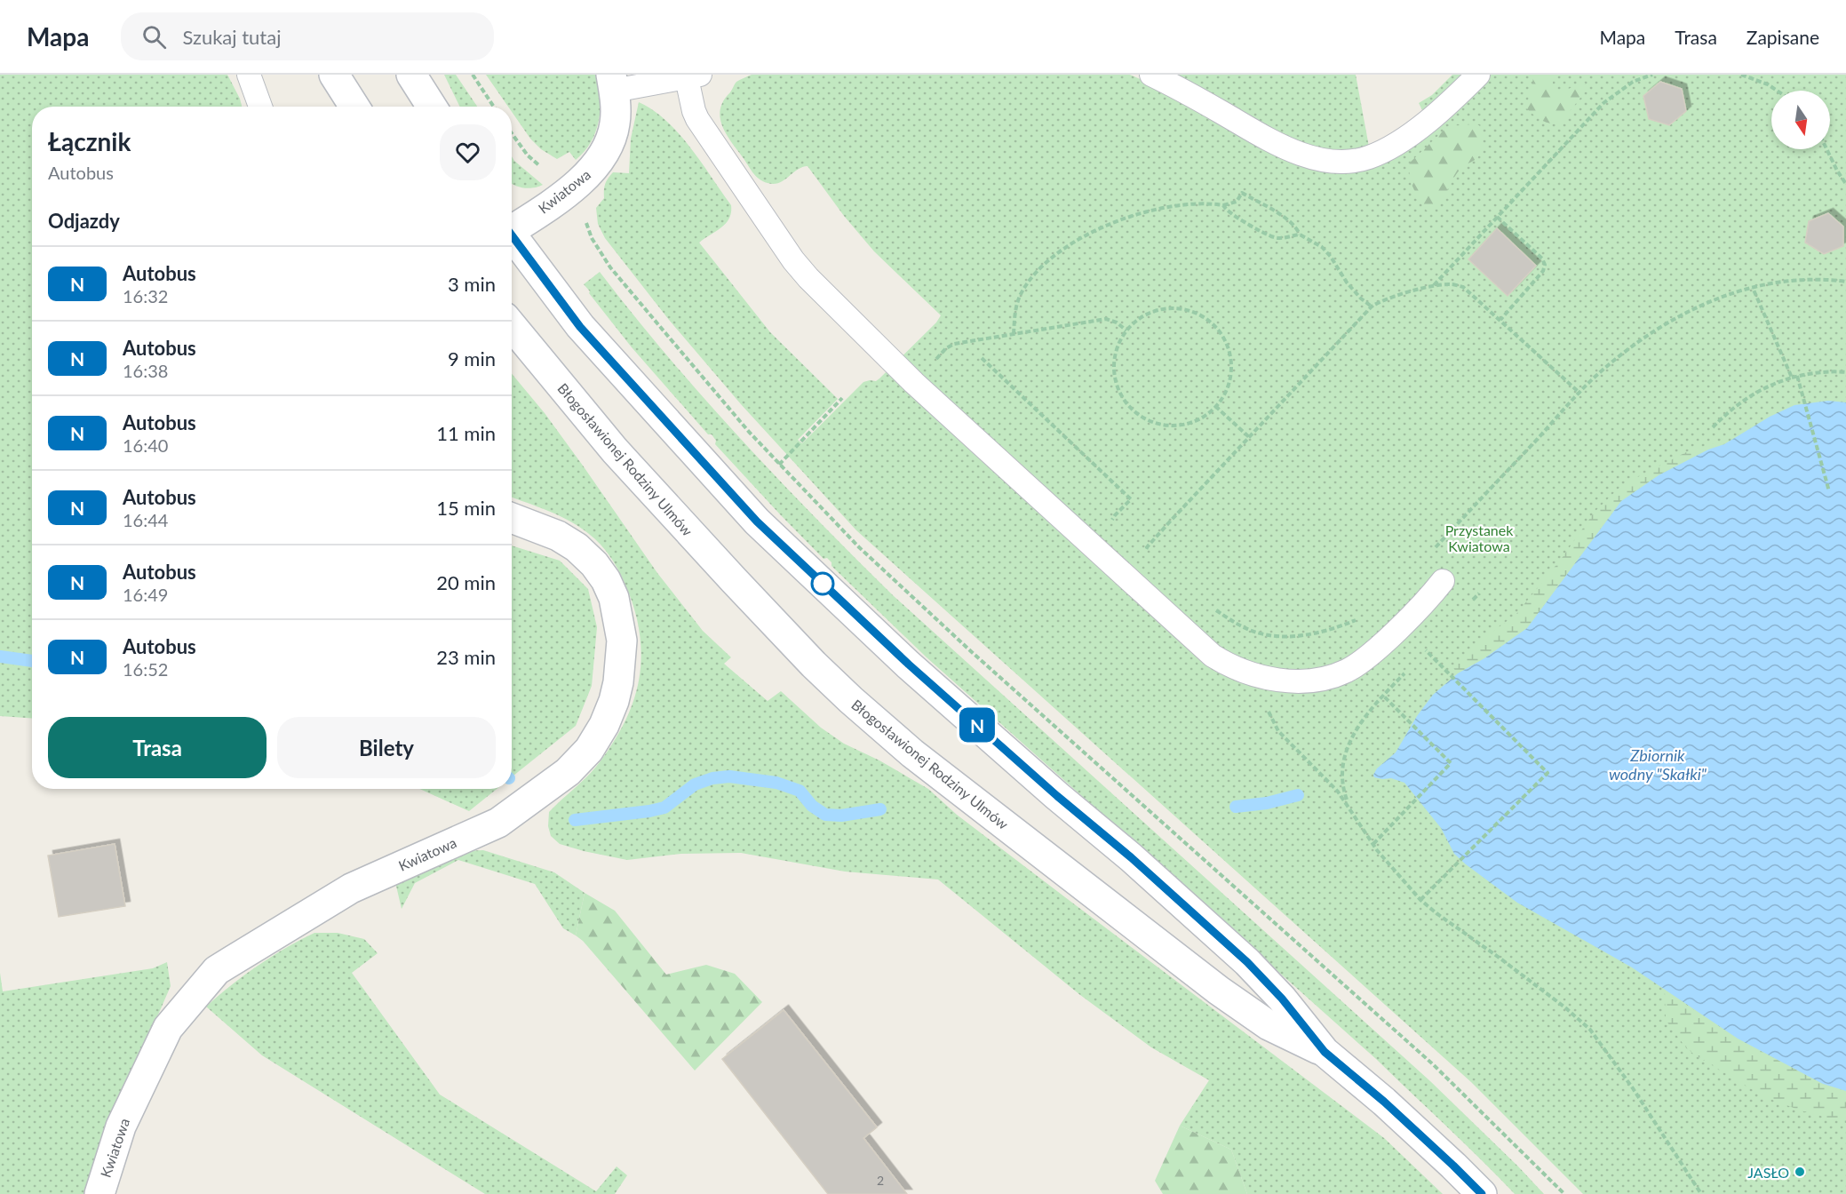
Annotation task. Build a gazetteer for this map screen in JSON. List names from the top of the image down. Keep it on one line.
{"streets":{"main road":["Kwiatowa","Błogosławionej Rodziny Ulmów"]},"water":["Zbiornik wodny \"Skałki\""],"parks":["Przystanek Kwiatowa"],"places":["JASŁO"],"lines":["bus line N"],"house_numbers":["2"],"north":"bottom","page":{"header":"Mapa","search":"Szukaj tutaj","nav":["Mapa","Trasa","Zapisane"],"on_map":"N","heading":[["Łącznik","Autobus"],"Odjazdy"],"list":[{"mark":"N","name":"Autobus","note":"16:32","value":"3 min"},{"mark":"N","name":"Autobus","note":"16:38","value":"9 min"},{"mark":"N","name":"Autobus","note":"16:40","value":"11 min"},{"mark":"N","name":"Autobus","note":"16:44","value":"15 min"},{"mark":"N","name":"Autobus","note":"16:49","value":"20 min"},{"mark":"N","name":"Autobus","note":"16:52","value":"23 min"}],"buttons":["Trasa","Bilety"]}}
